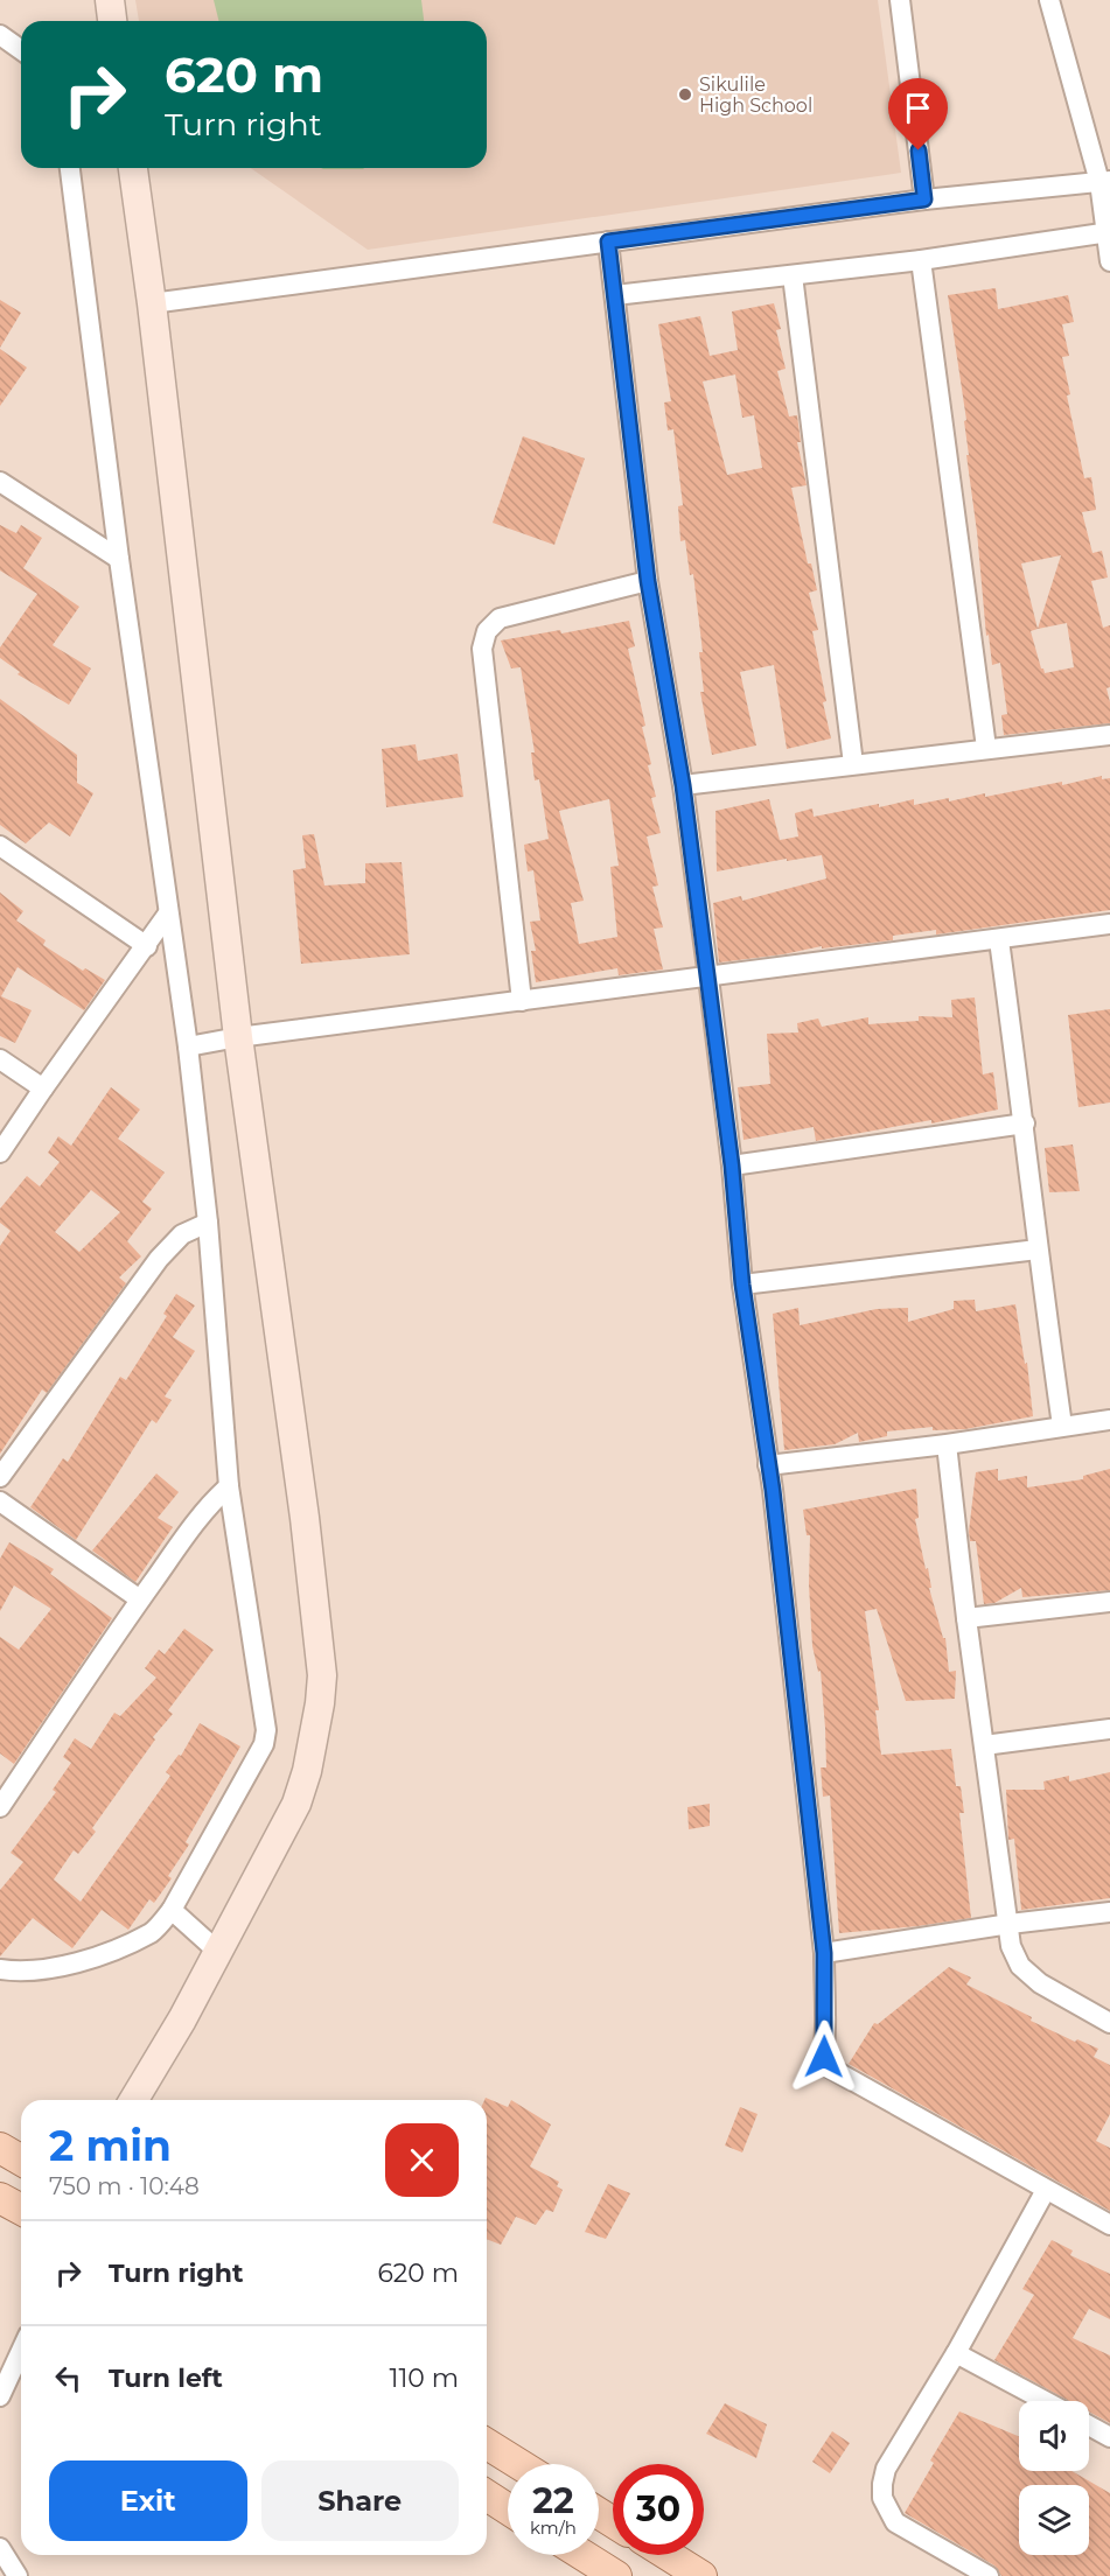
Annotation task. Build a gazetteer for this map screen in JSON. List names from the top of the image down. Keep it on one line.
{"places":["Sikulile High School"],"page":{"turn":["620 m","Turn right"],"heading":["2 min","750 m · 10:48"],"list":[{"name":"Turn right","value":"620 m"},{"name":"Turn left","value":"110 m"}],"buttons":["Exit","Share"],"speed":"22 km/h","limit":"30"}}
